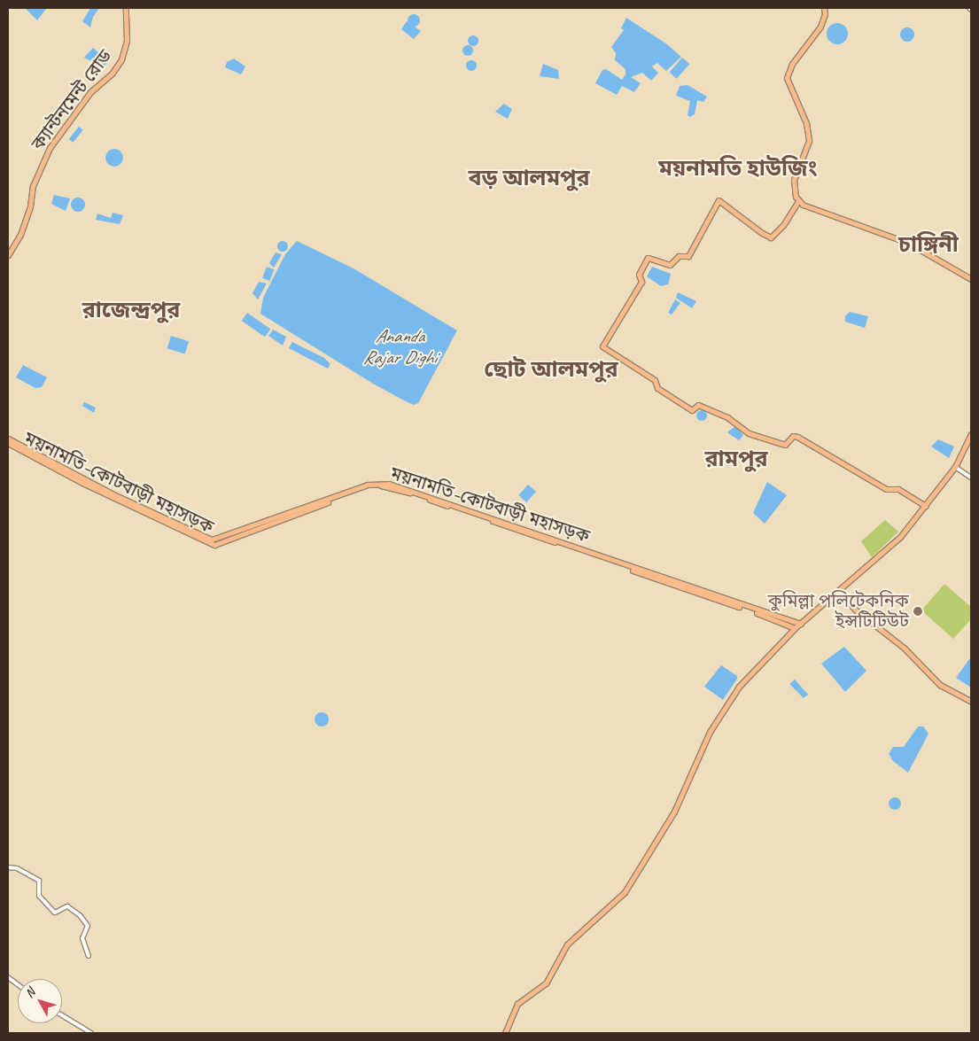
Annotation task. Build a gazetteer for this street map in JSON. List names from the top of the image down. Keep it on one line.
{"streets":{"main road":["ক্যান্টনমেন্ট রোড","ময়নামতি–কোটবাড়ী মহাসড়ক"]},"districts":["ময়নামতি হাউজিং","বড় আলমপুর","চাঙ্গিনী","রাজেন্দ্রপুর","ছোট আলমপুর","রামপুর"],"water":["Ananda Rajar Dighi"],"places":["কুমিল্লা পলিটেকনিক ইন্সটিটিউট"],"north":"top left"}
